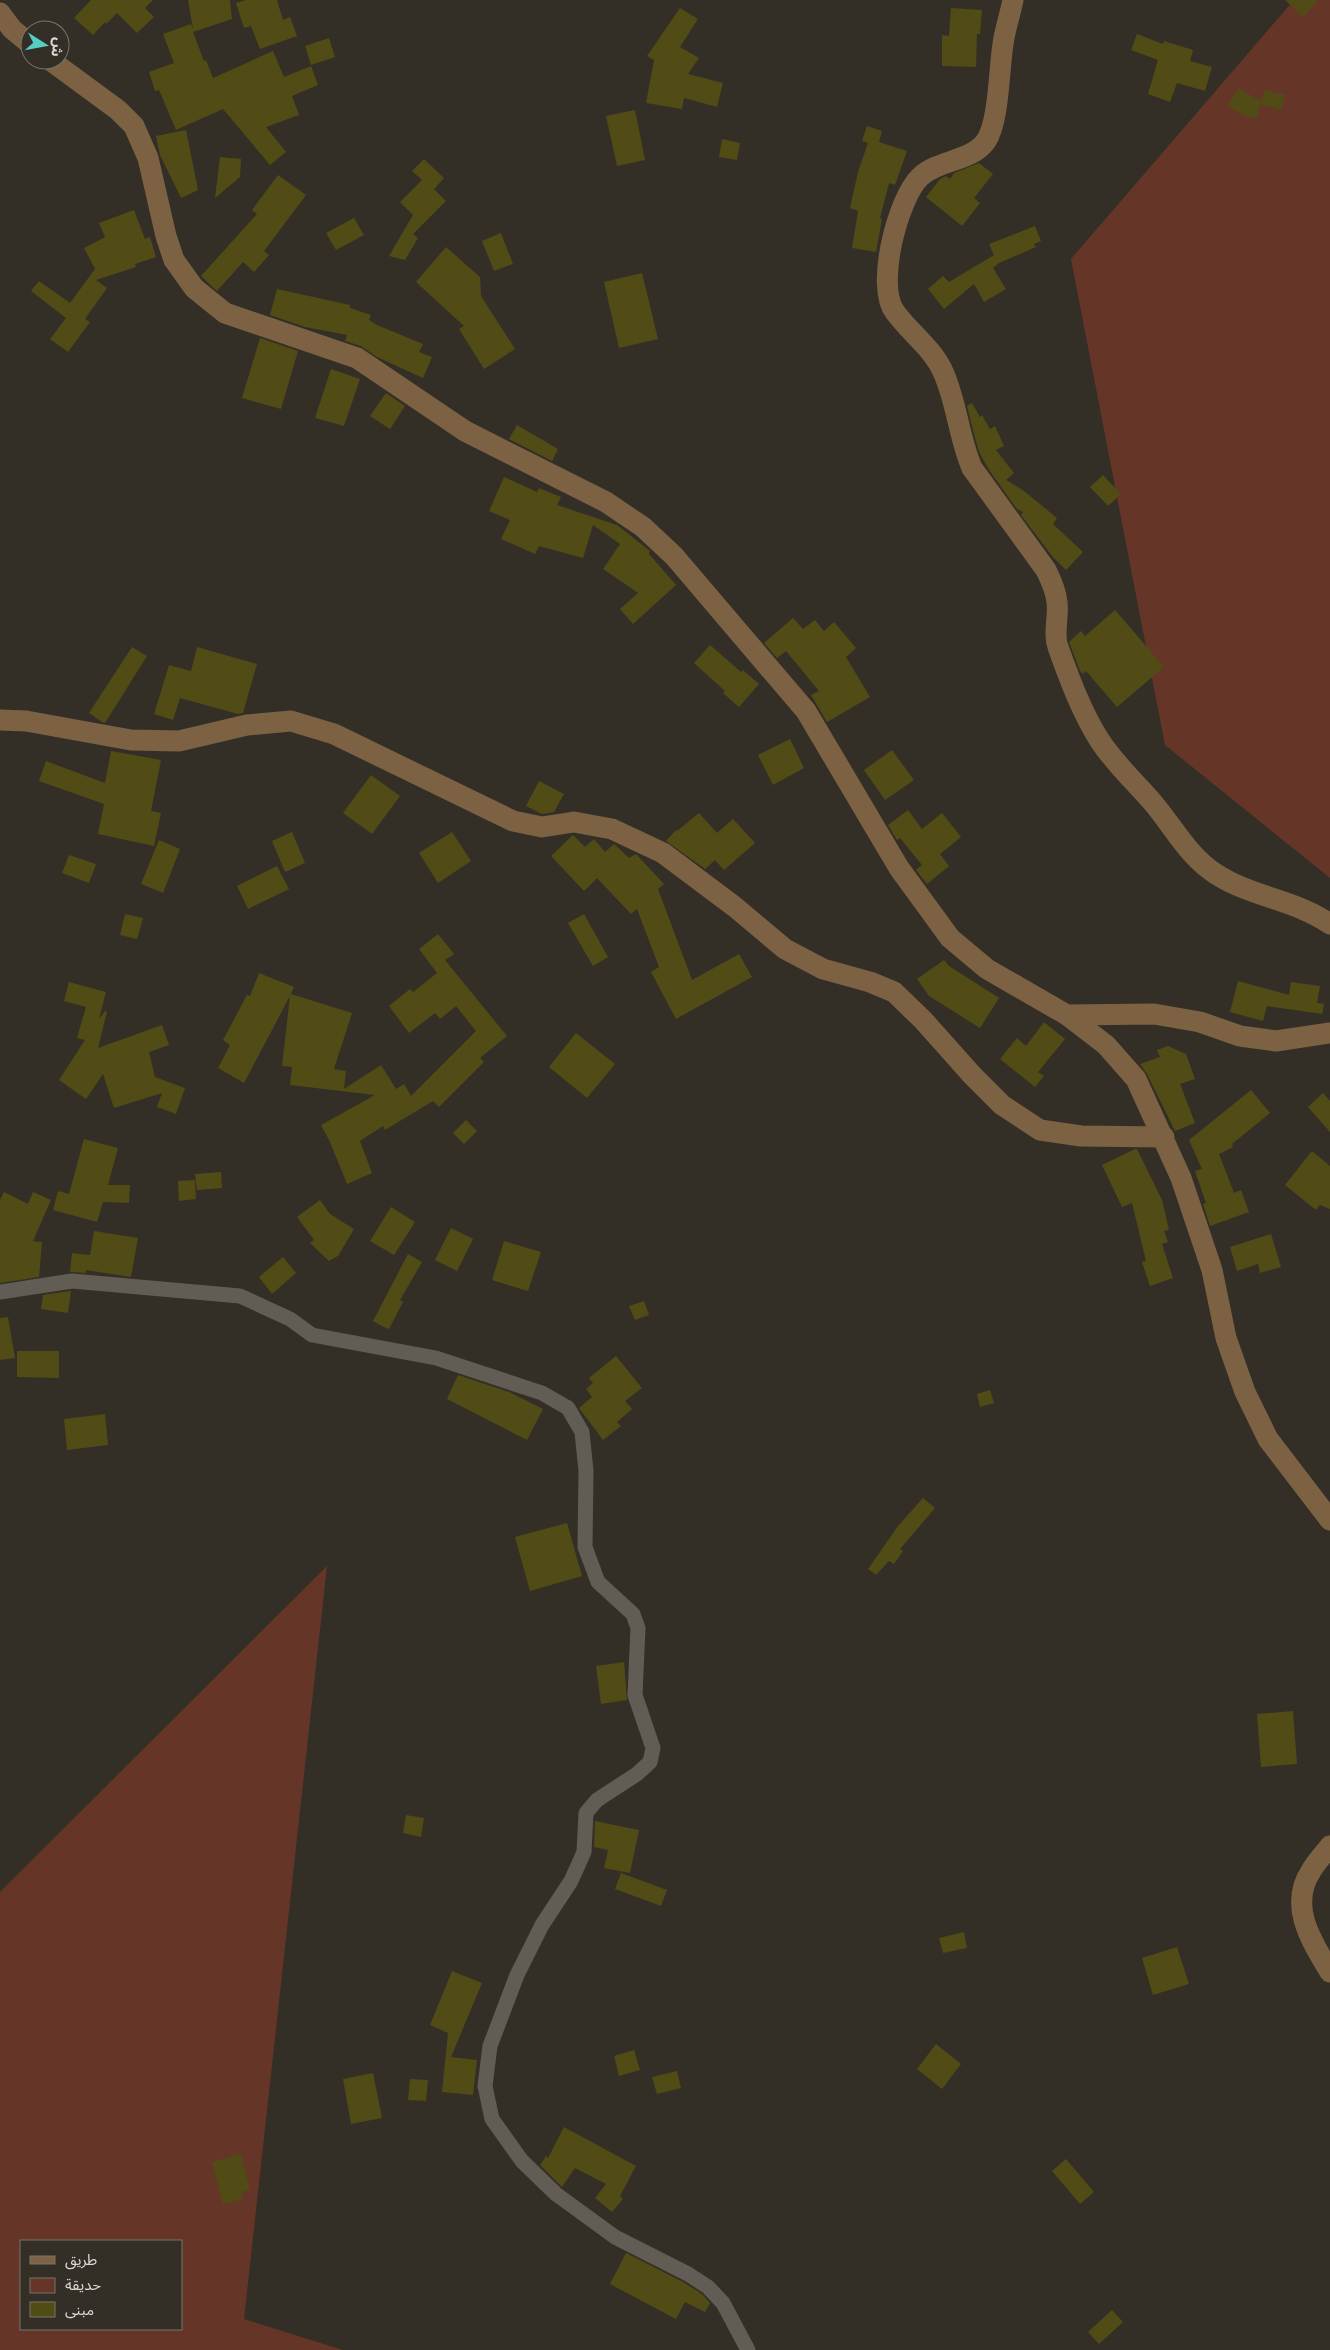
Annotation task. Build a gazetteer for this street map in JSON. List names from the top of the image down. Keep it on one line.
{"legend":["طريق","حديقة","مبنى"],"north":"right"}
